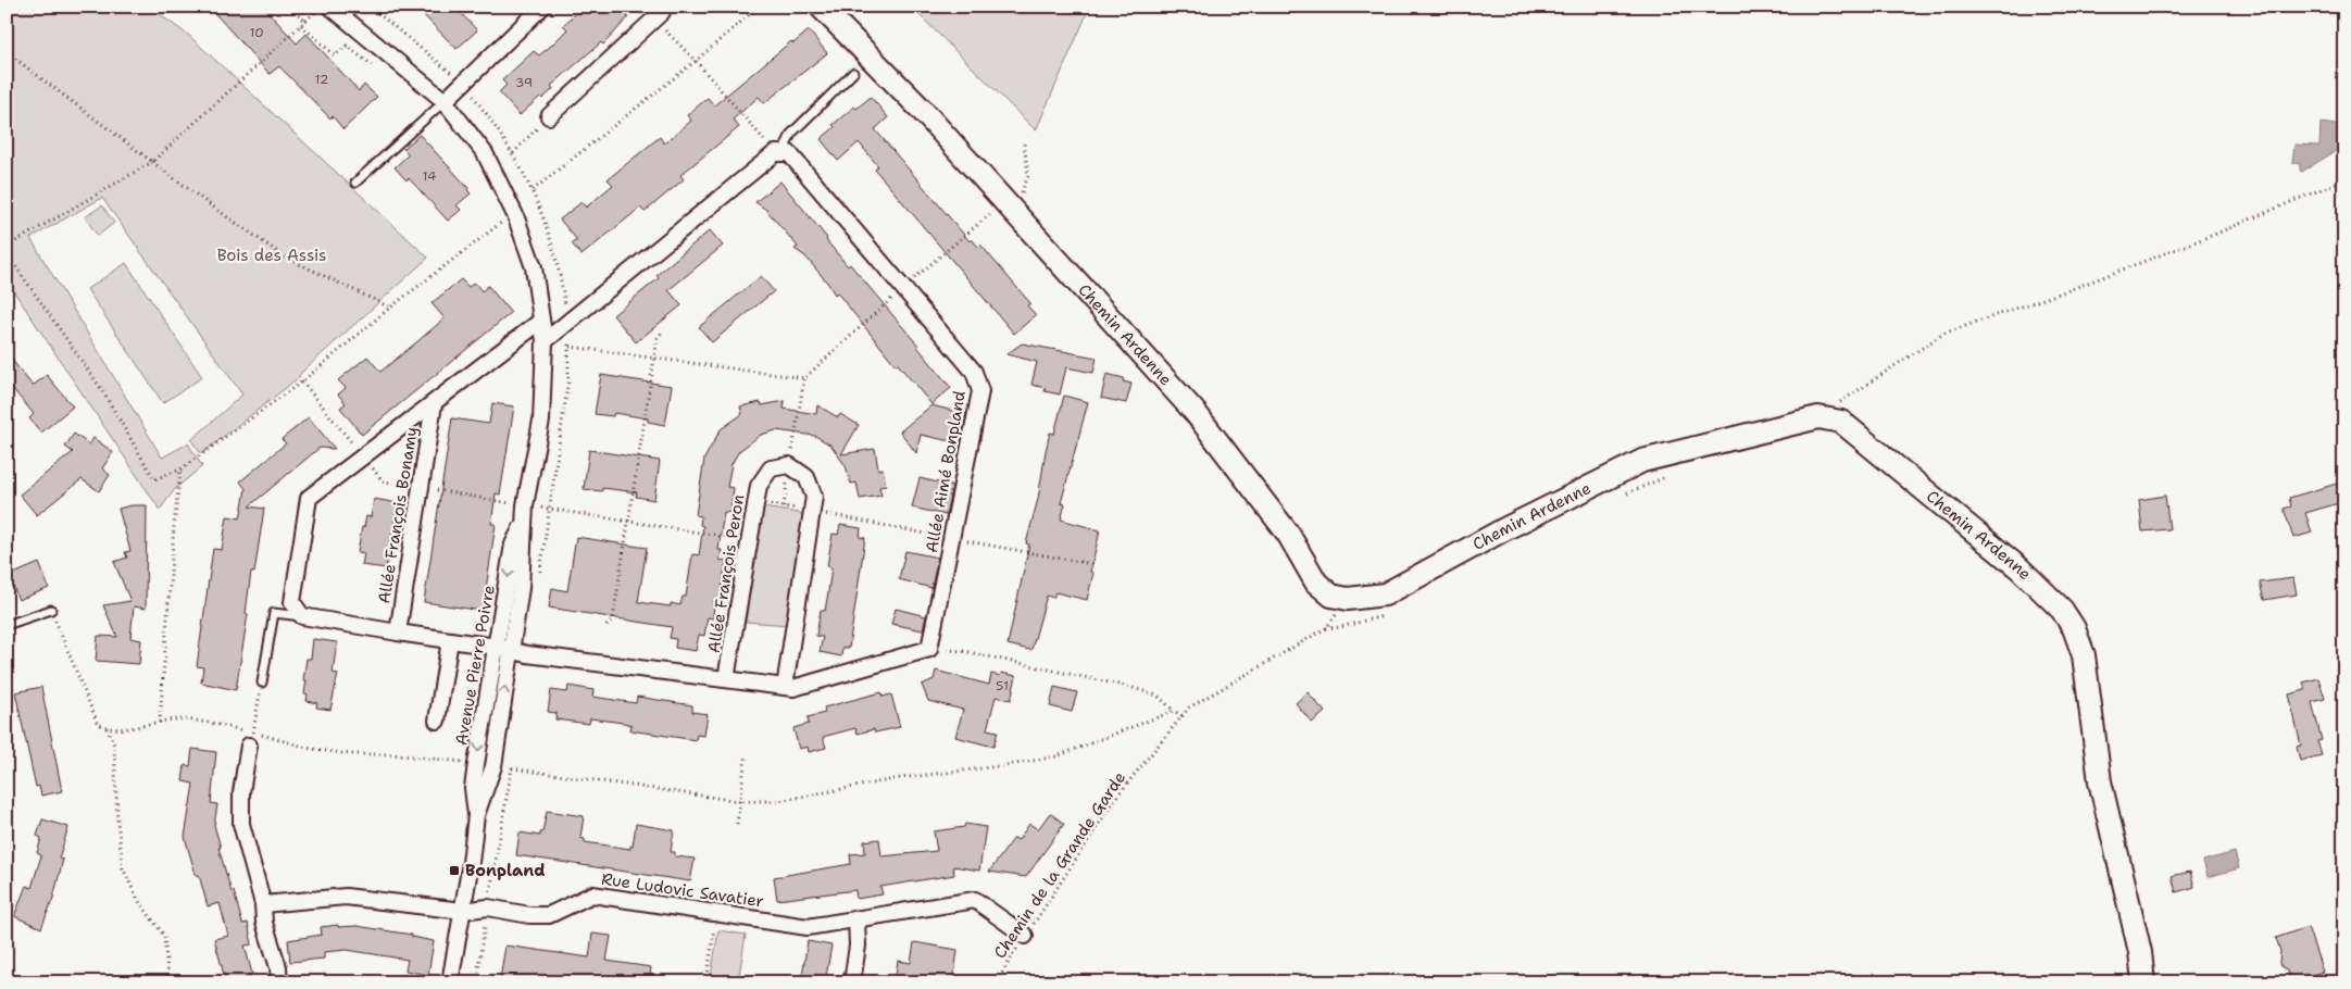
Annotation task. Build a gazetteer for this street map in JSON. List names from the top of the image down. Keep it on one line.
{"streets":{"street":["Chemin Ardenne","Allée Aimé Bonpland","Allée François Bonamy","Allée François Peron","Avenue Pierre Poivre","Rue Ludovic Savatier"],"path":["Chemin de la Grande Garde"]},"crossings":[["Allée François Bonamy","Avenue Pierre Poivre"],["Avenue Pierre Poivre","Rue Ludovic Savatier"],["Chemin de la Grande Garde","Rue Ludovic Savatier"]],"parks":["Bois des Assis"],"places":{"transit":["Bonpland"]},"house_numbers":["10","12","39","14","51"]}
